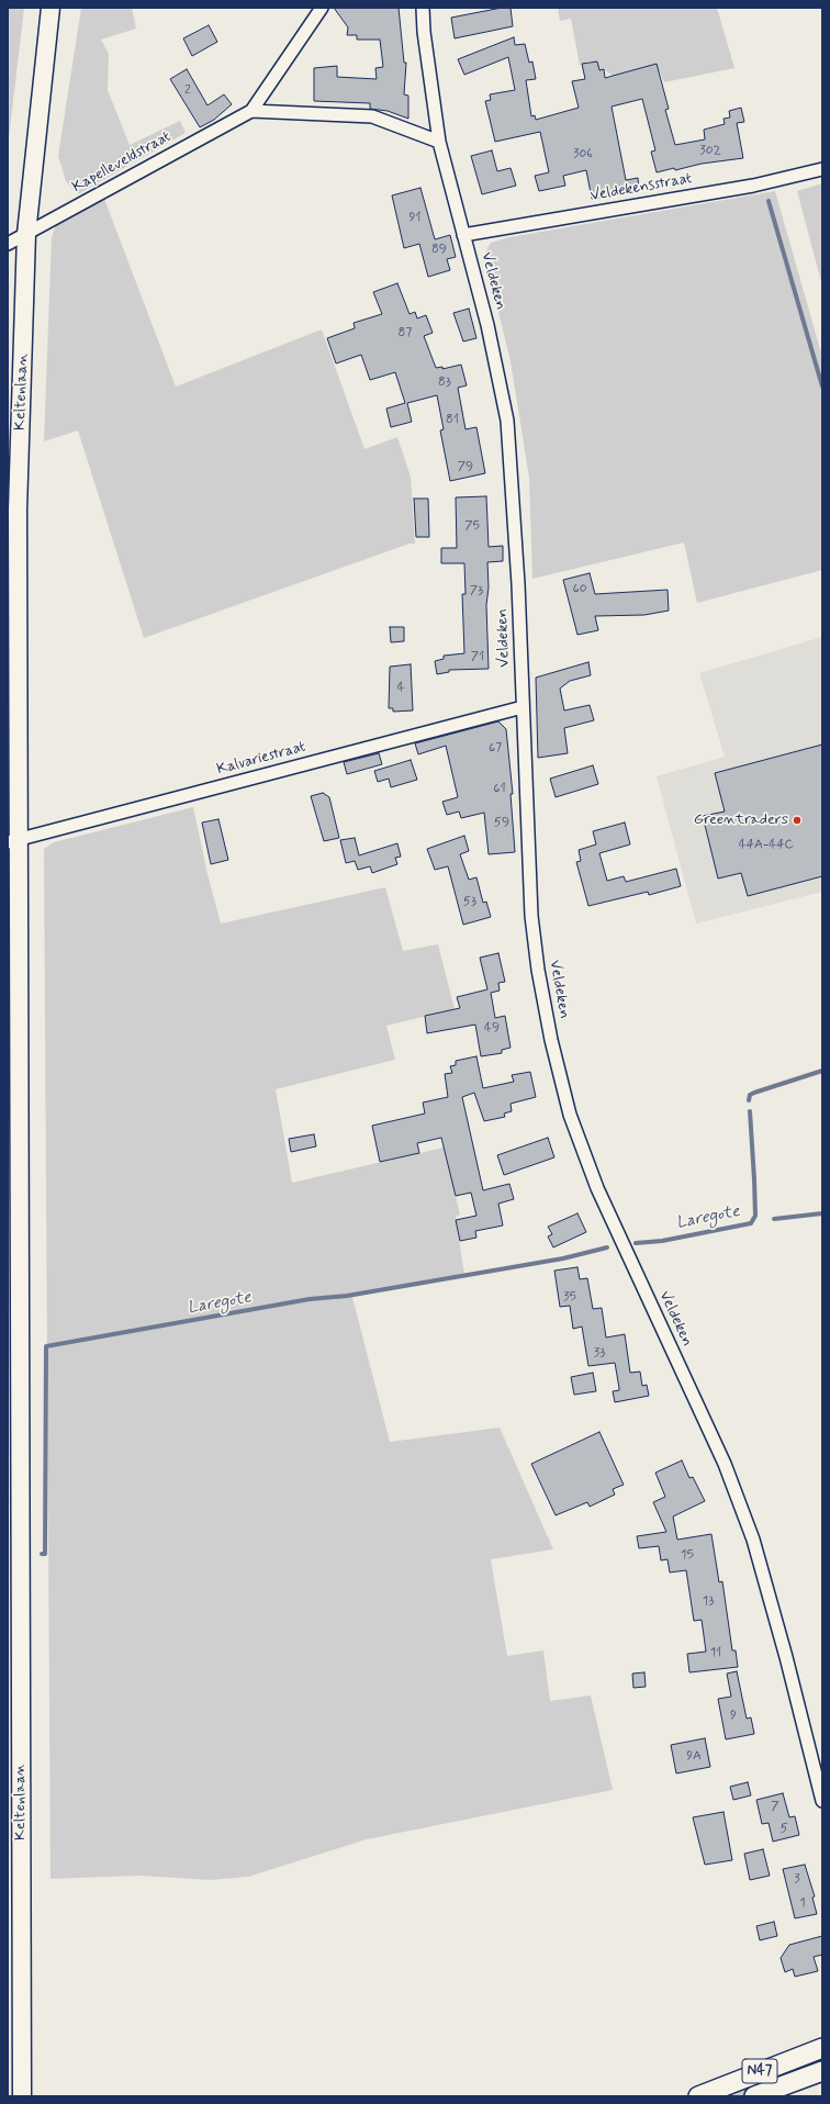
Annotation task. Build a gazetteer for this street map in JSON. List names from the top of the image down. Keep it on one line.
{"streets":{"main road":["Keltenlaan","N47"],"street":["Kapelleveldstraat","Veldekensstraat","Veldeken","Kalvariestraat"]},"crossings":[["Kapelleveldstraat","Keltenlaan"],["Veldekensstraat","Veldeken"],["Veldeken","Kalvariestraat"],["Keltenlaan","Kalvariestraat"]],"water":["Laregote"],"places":["Greentraders"],"house_numbers":["2","302","306","91","89","87","83","81","79","75","60","73","71","4","67","61","59","44A-44C","53","49","35","33","15","13","11","9","9A","7","5","3","1"]}
